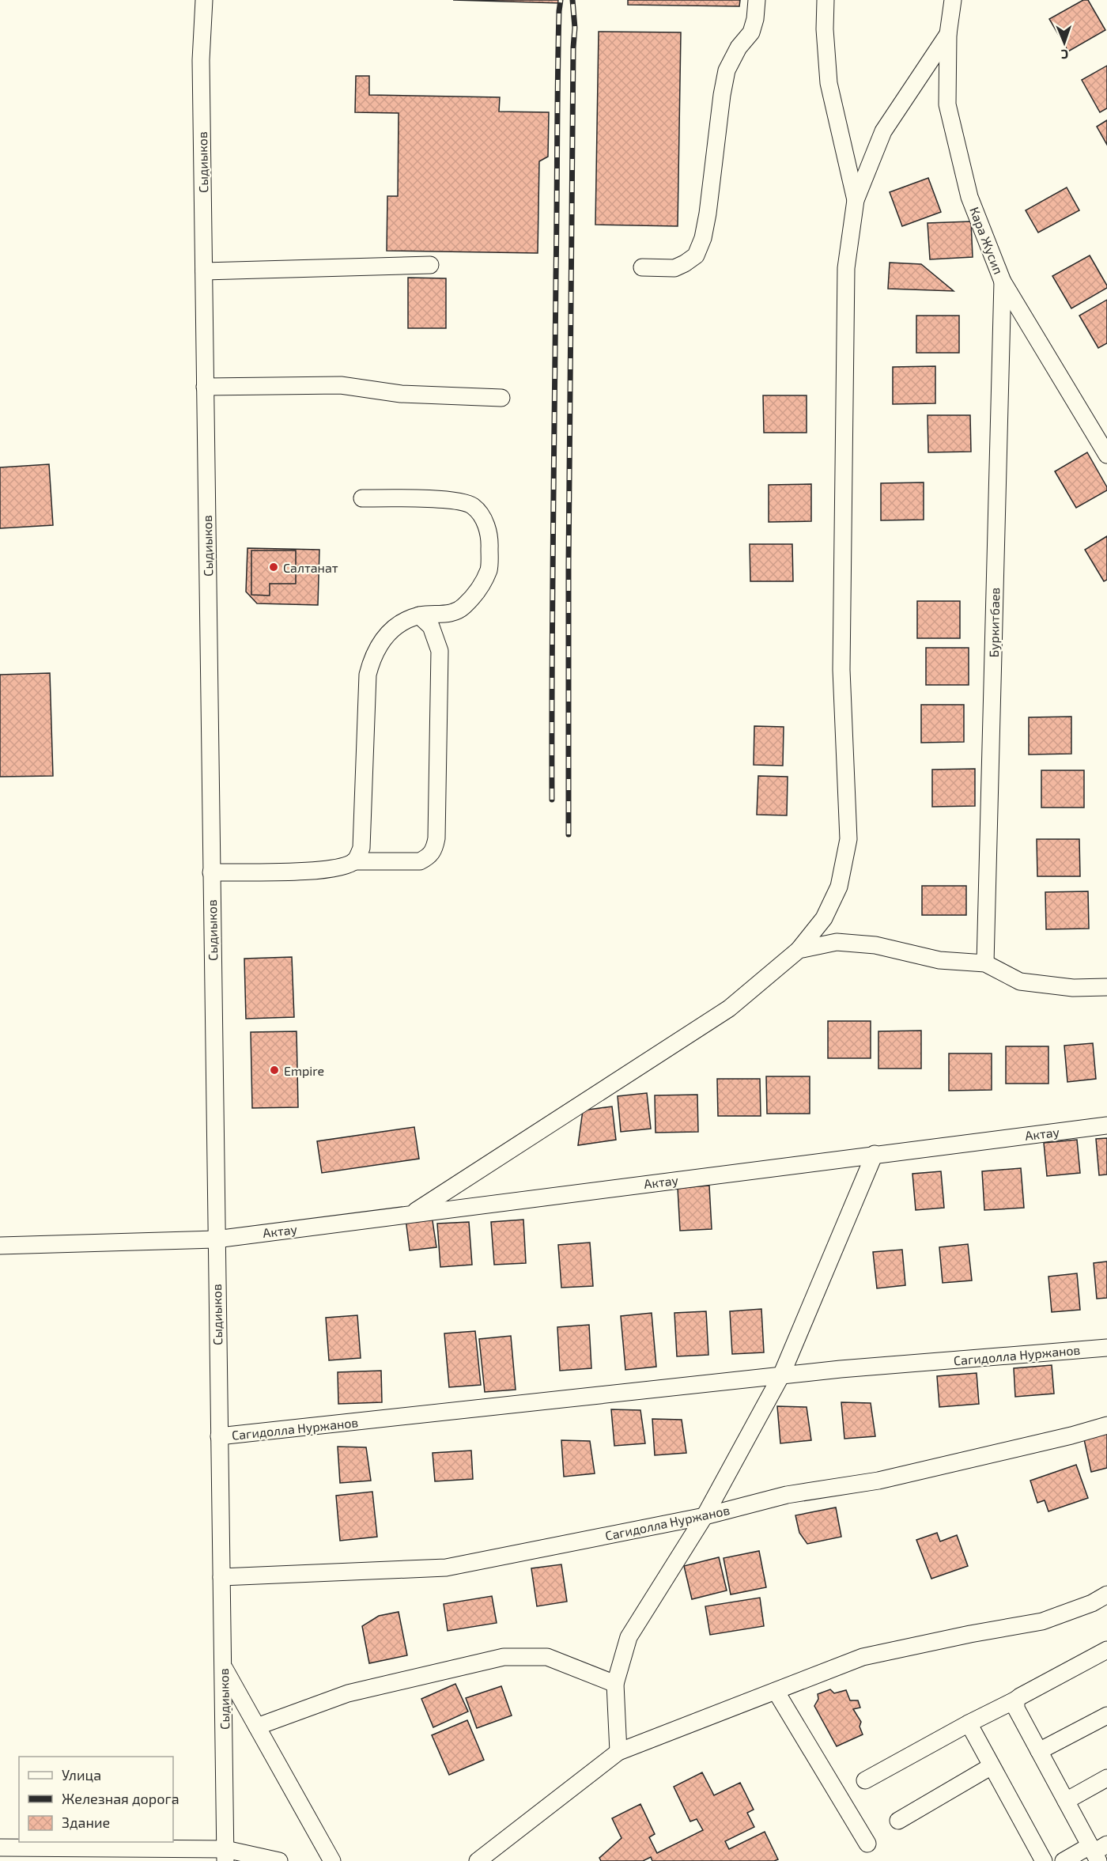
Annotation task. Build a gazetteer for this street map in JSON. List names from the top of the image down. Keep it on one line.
{"streets":{"street":["Сыдиыков","Кара Жусип","Буркитбаев","Актау","Сагидолла Нуржанов"]},"crossings":[["Сыдиыков","Актау"],["Сыдиыков","Сагидолла Нуржанов"],["Кара Жусип","Буркитбаев"]],"places":["Салтанат","Empire"],"legend":["Улица","Железная дорога","Здание"],"north":"bottom"}
